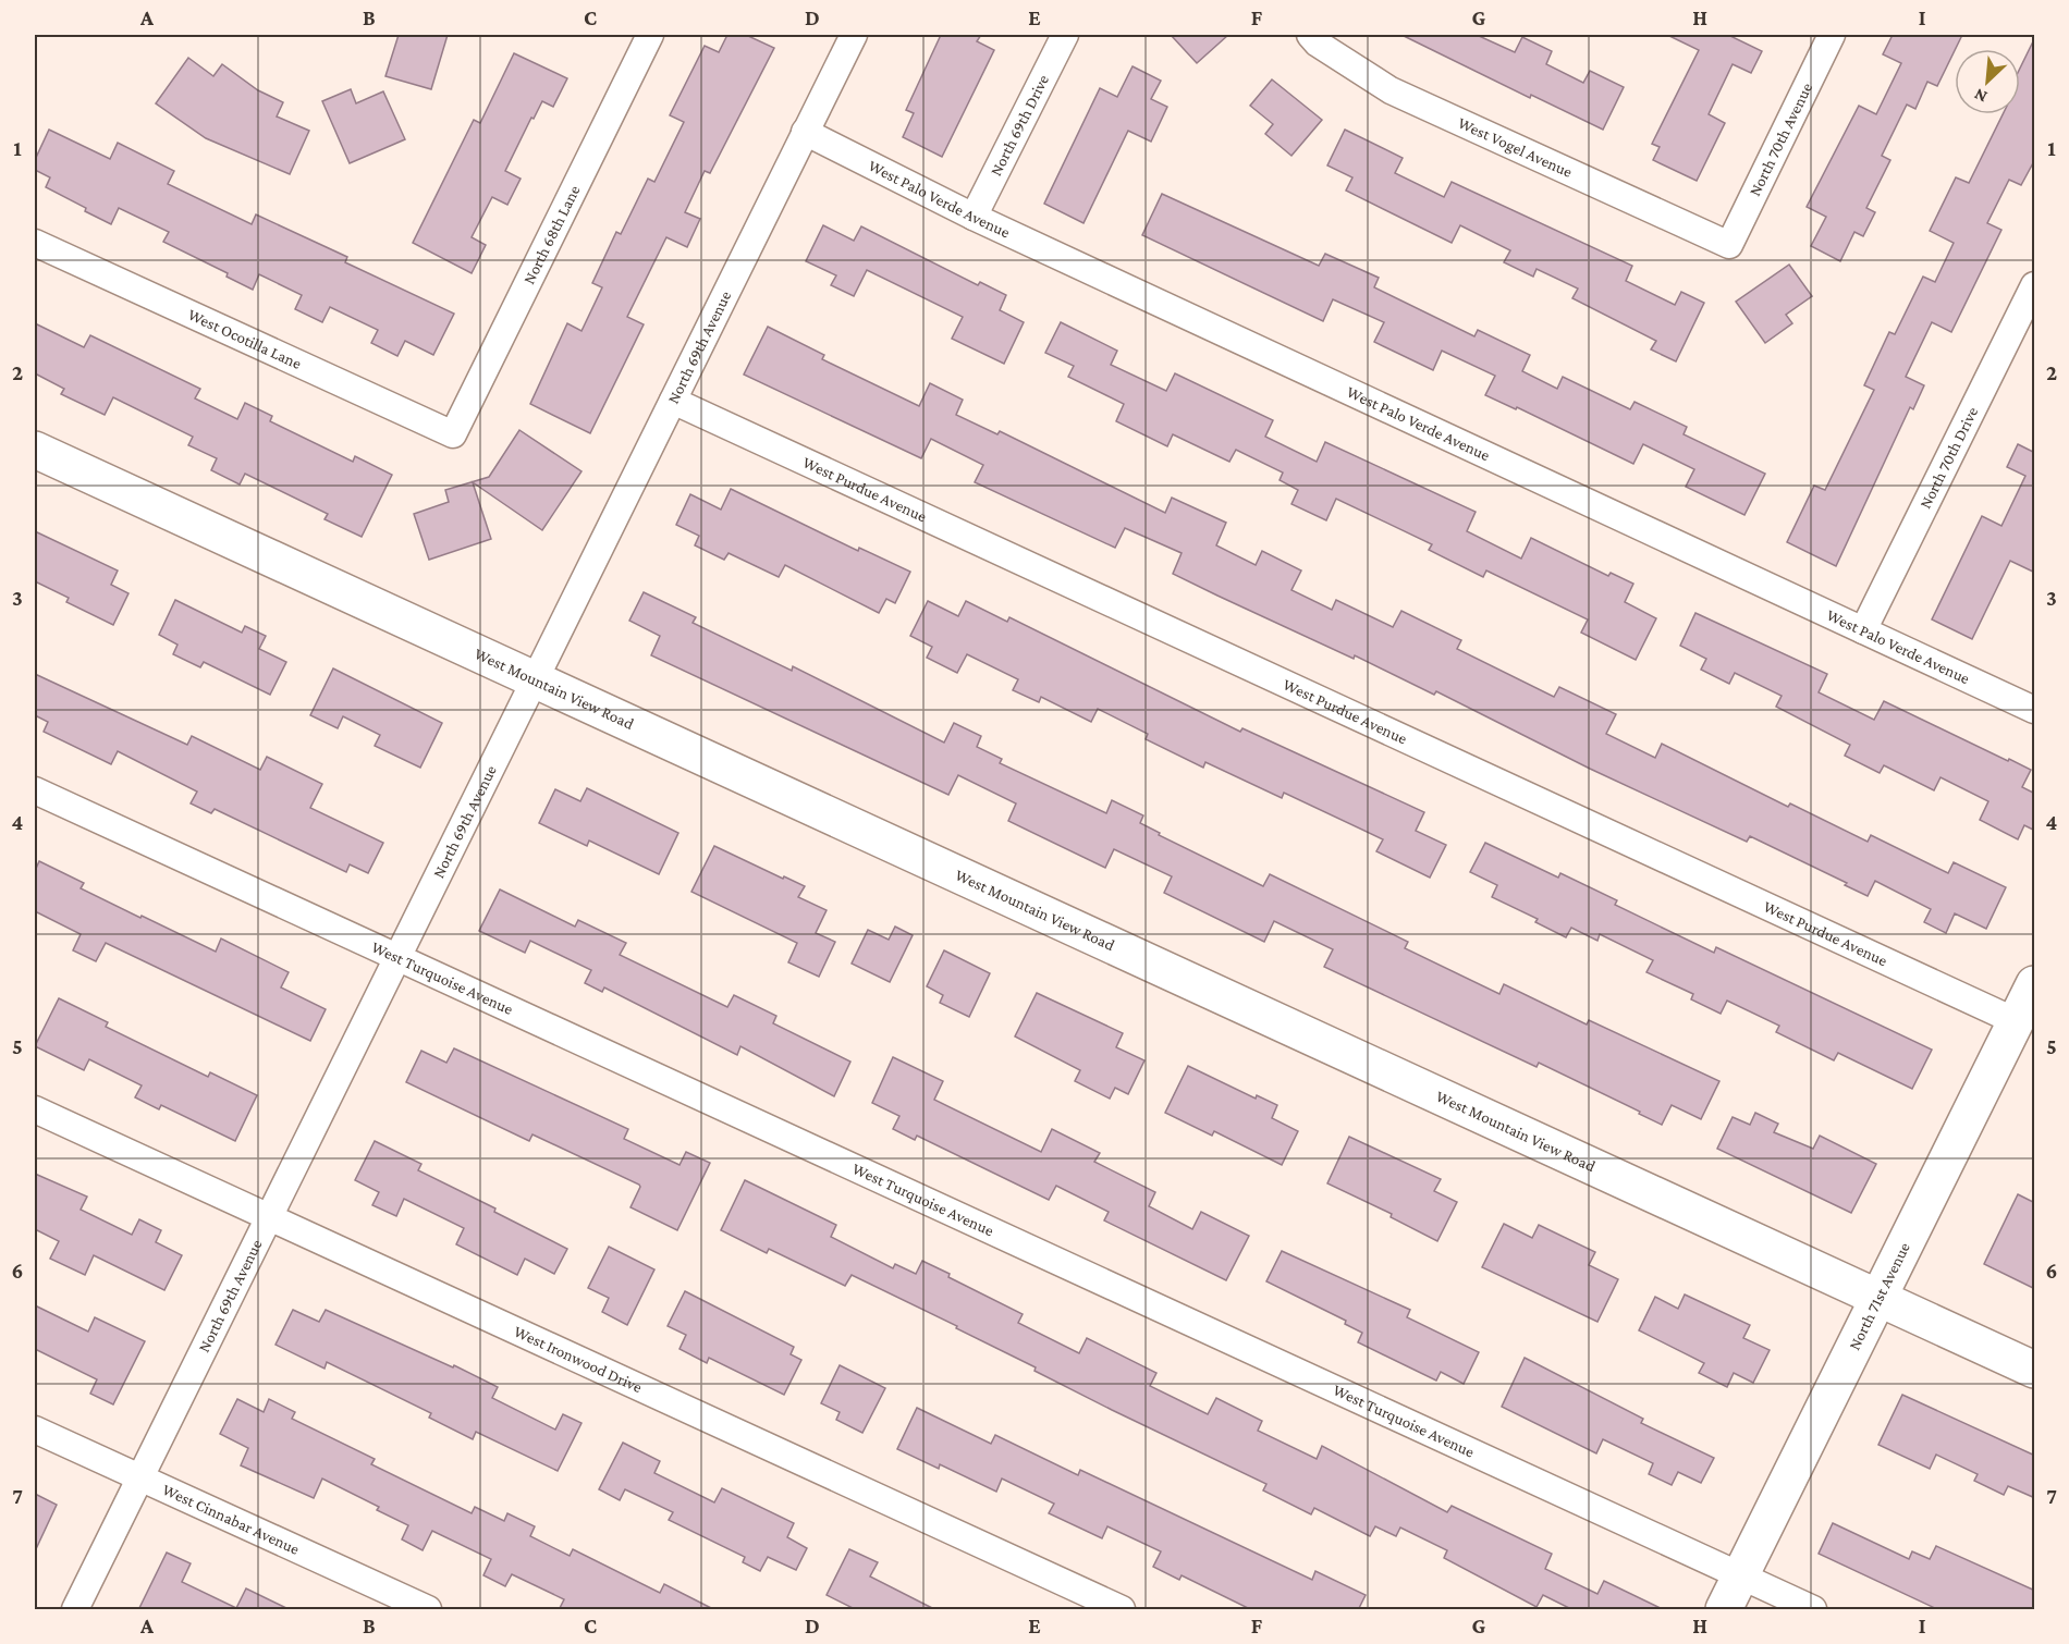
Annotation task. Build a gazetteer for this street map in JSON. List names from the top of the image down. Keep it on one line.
{"streets":{"street":["North 69th Drive","North 70th Avenue","West Vogel Avenue","West Palo Verde Avenue","North 68th Lane","West Ocotilla Lane","North 69th Avenue","North 70th Drive","West Purdue Avenue","West Mountain View Road","West Turquoise Avenue","North 71st Avenue","West Ironwood Drive","West Cinnabar Avenue"]},"crossings":[["North 69th Drive","West Palo Verde Avenue"],["North 70th Avenue","West Vogel Avenue"],["West Palo Verde Avenue","North 69th Avenue"],["West Palo Verde Avenue","North 70th Drive"],["North 68th Lane","West Ocotilla Lane"],["North 69th Avenue","West Purdue Avenue"],["North 69th Avenue","West Mountain View Road"],["North 69th Avenue","West Turquoise Avenue"],["North 69th Avenue","West Ironwood Drive"],["North 69th Avenue","West Cinnabar Avenue"],["West Purdue Avenue","North 71st Avenue"],["West Mountain View Road","North 71st Avenue"],["West Turquoise Avenue","North 71st Avenue"]],"north":"bottom left","grid":{"columns":["A","B","C","D","E","F","G","H","I"],"rows":["1","2","3","4","5","6","7"]}}
